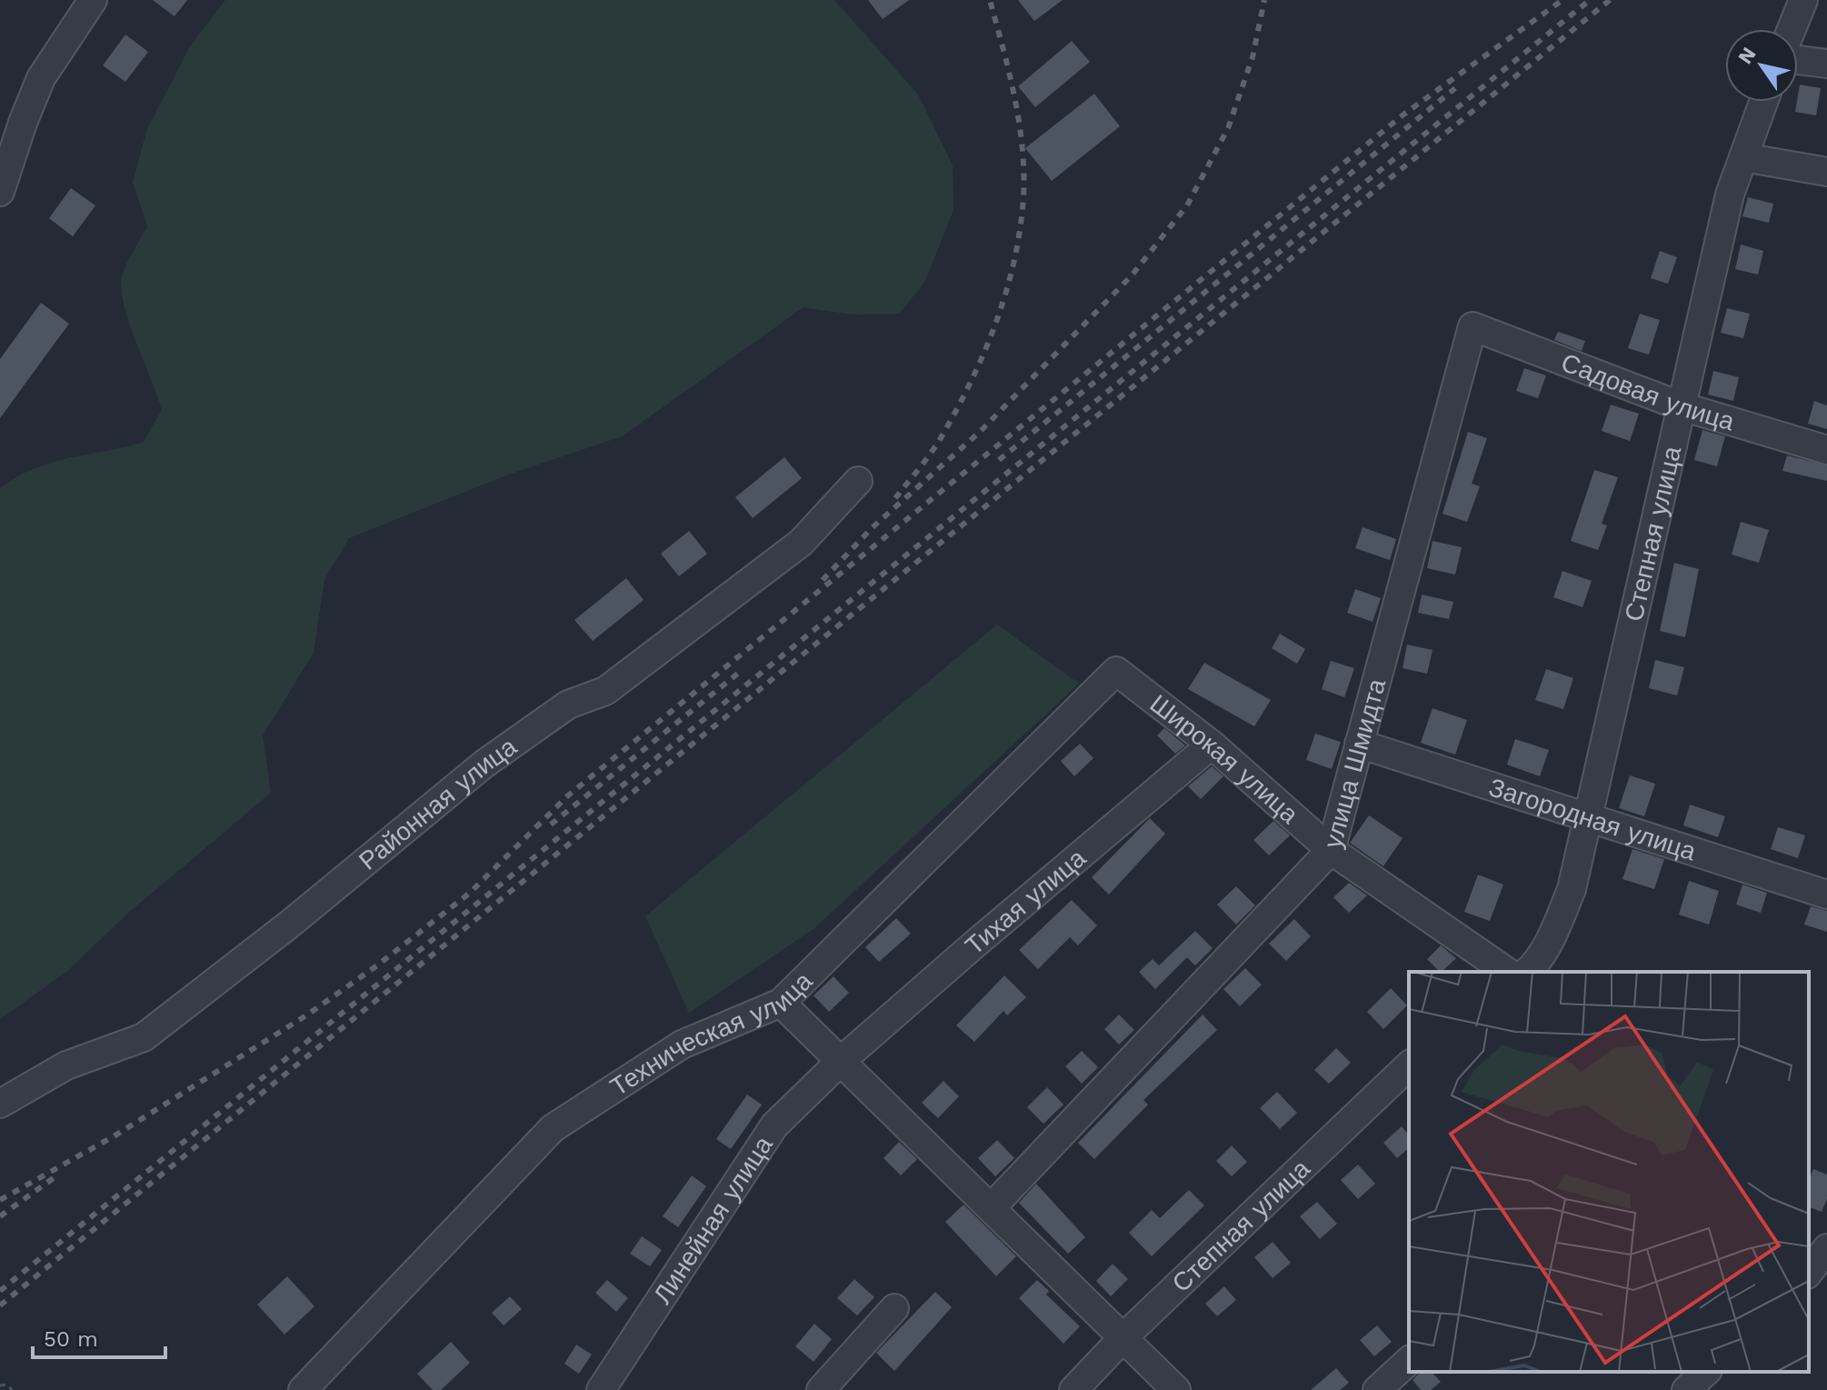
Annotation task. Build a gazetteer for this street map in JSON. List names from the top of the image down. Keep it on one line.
{"streets":{"street":["Садовая улица","Степная улица","Широкая улица","улица Шмидта","Районная улица","Загородная улица","Тихая улица","Техническая улица","Линейная улица"]},"crossings":[["Садовая улица","Степная улица"],["Садовая улица","улица Шмидта"],["Степная улица","Загородная улица"],["Широкая улица","улица Шмидта"],["Широкая улица","Тихая улица"],["Широкая улица","Техническая улица"],["улица Шмидта","Загородная улица"],["Тихая улица","Линейная улица"]],"scale_bar":"50 m","north":"top left"}
